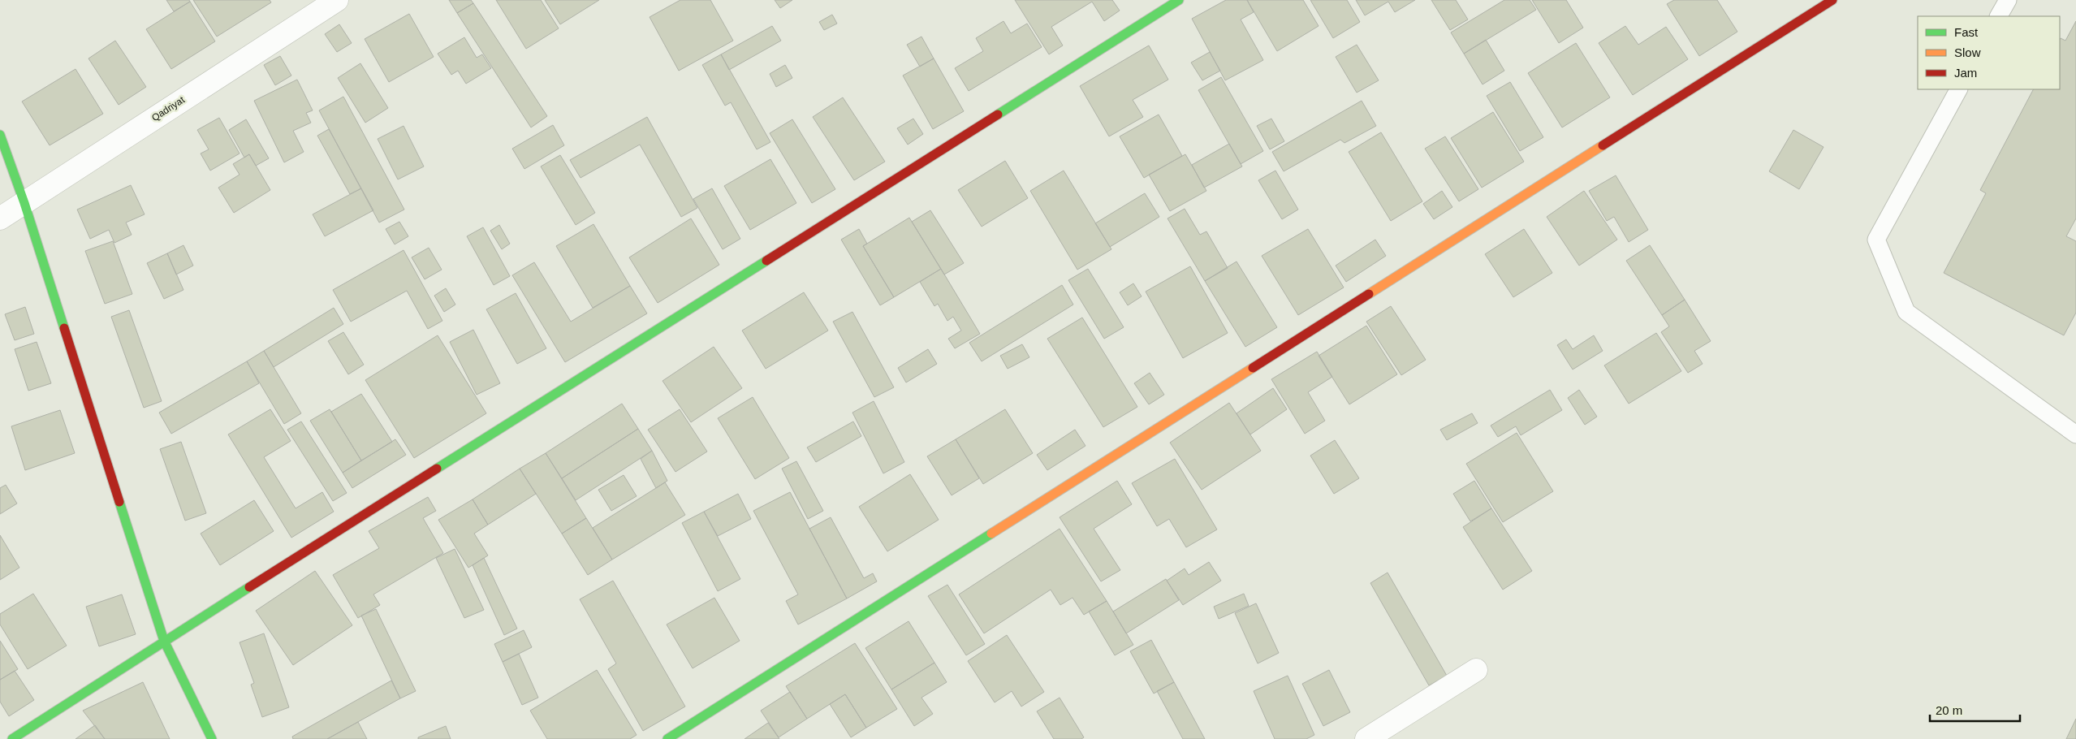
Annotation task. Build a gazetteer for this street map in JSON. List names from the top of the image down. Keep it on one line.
{"streets":{"street":["Qadriyat"]},"legend":["Fast","Slow","Jam"],"scale_bar":"20 m"}
